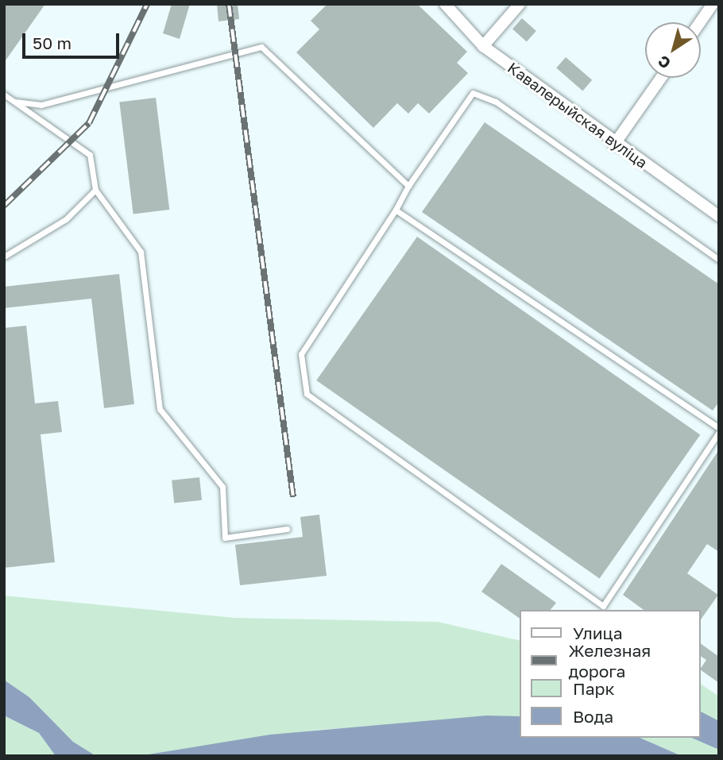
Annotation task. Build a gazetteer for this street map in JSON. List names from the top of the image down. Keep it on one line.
{"streets":{"street":["Кавалерыйская вуліца"]},"legend":["Улица","Железная дорога","Парк","Вода"],"scale_bar":"50 m","north":"bottom left"}
